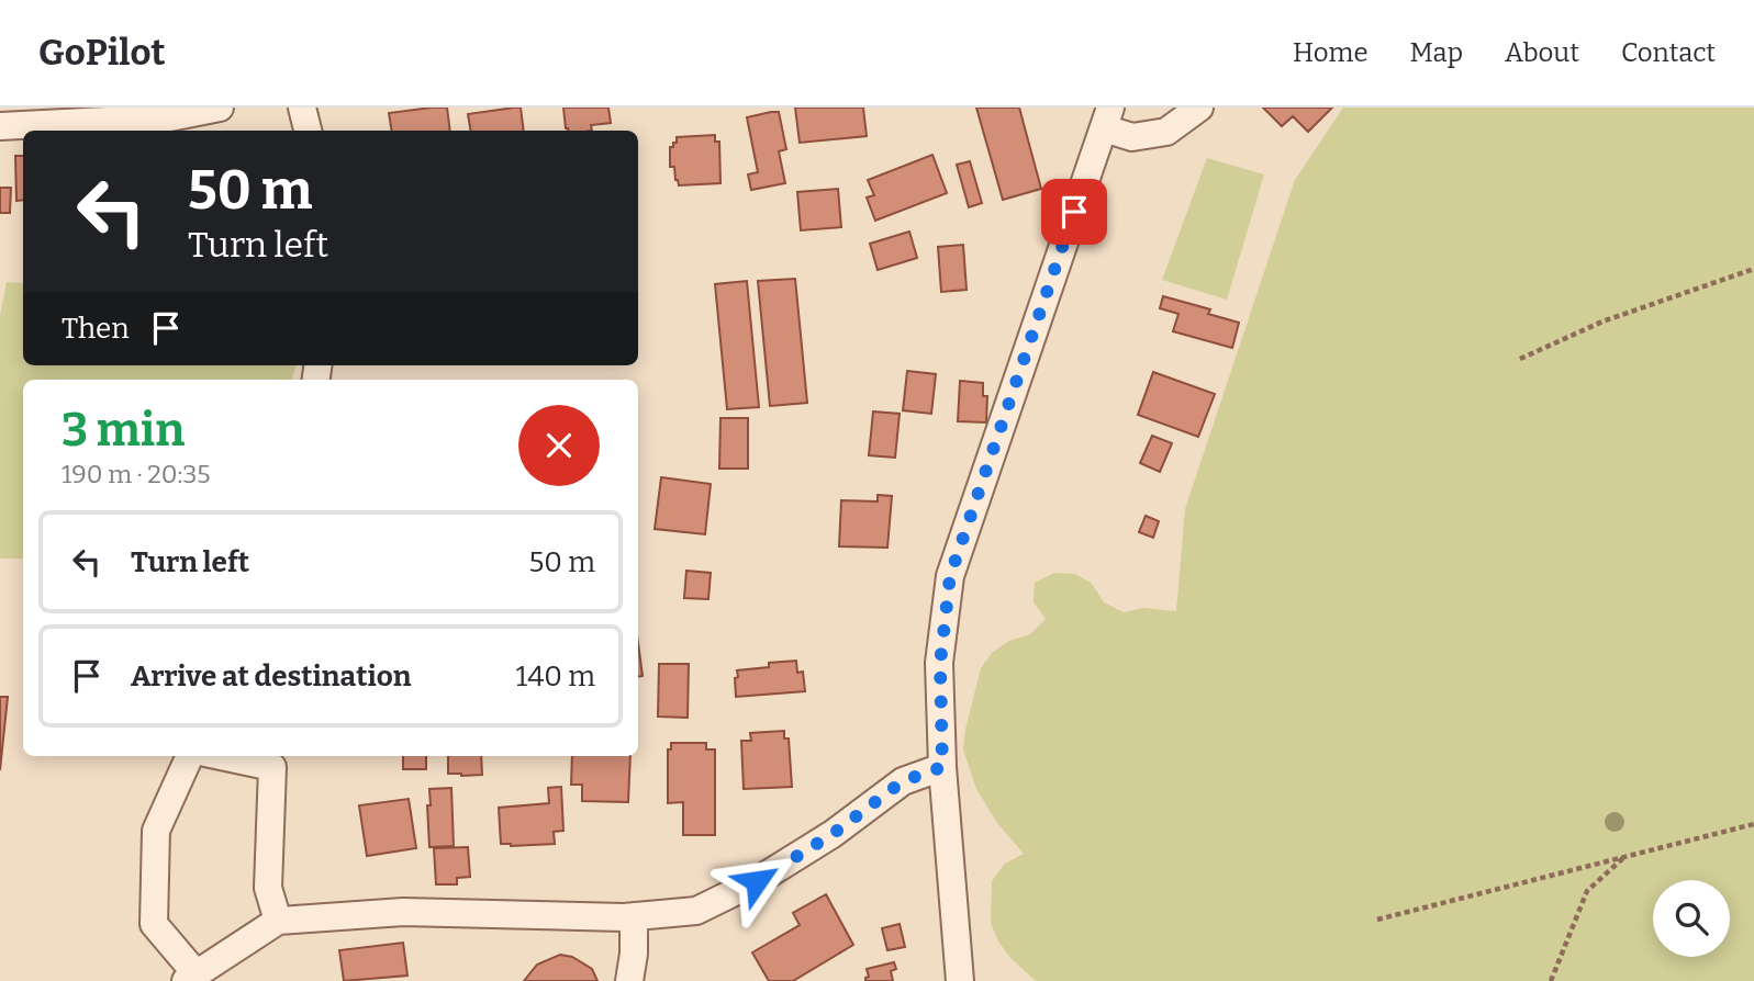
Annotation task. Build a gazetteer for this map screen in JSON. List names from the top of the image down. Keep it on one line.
{"page":{"header":"GoPilot","nav":["Home","Map","About","Contact"],"turn":["50 m","Turn left"],"then":"Then","heading":["3 min","190 m · 20:35"],"list":[{"name":"Turn left","value":"50 m"},{"name":"Arrive at destination","value":"140 m"}]}}
